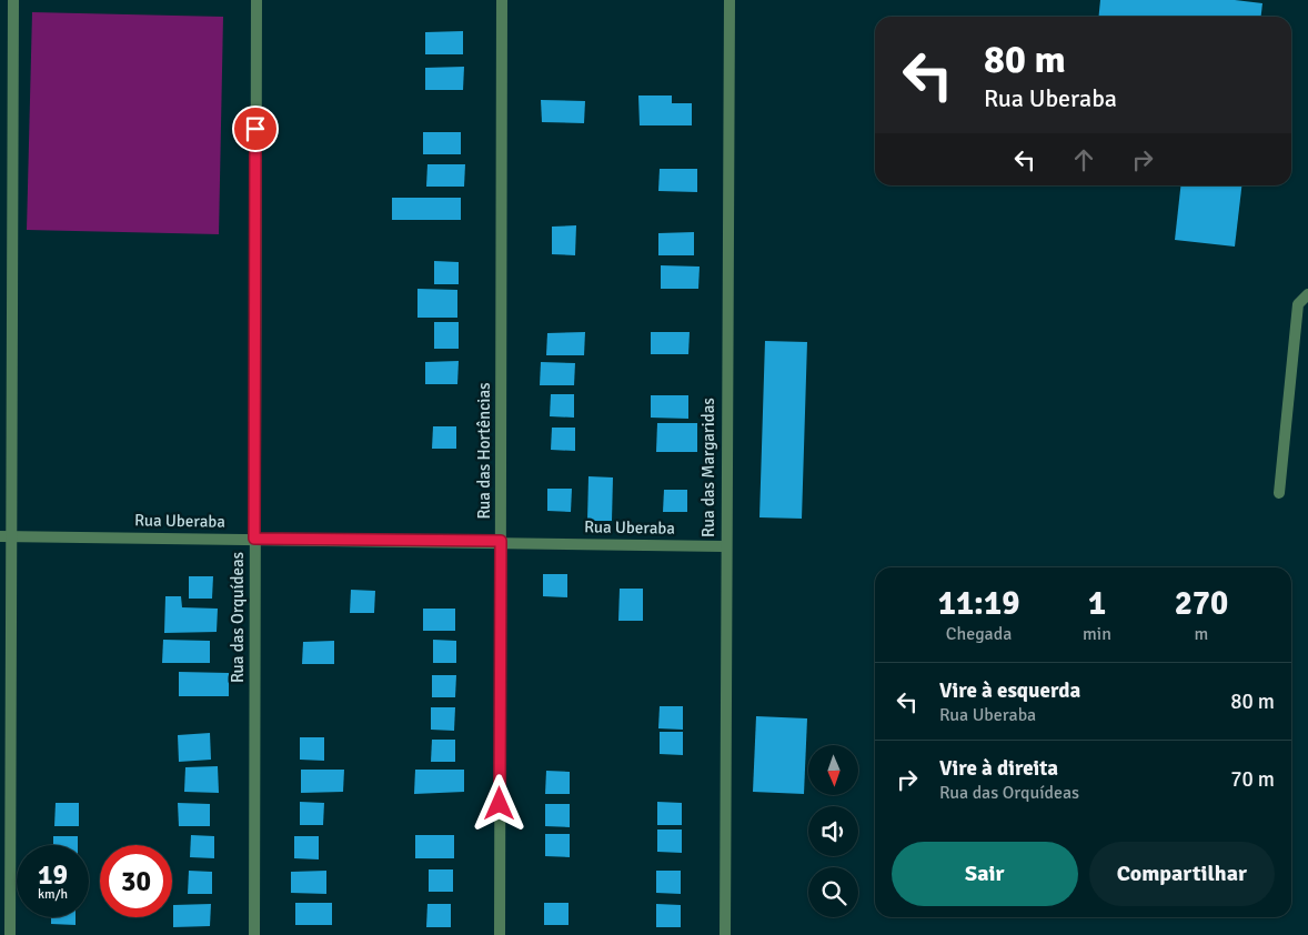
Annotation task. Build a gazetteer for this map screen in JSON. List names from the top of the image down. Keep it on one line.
{"streets":{"street":["Rua das Hortências","Rua das Margaridas","Rua Uberaba","Rua das Orquídeas"]},"crossings":[["Rua das Hortências","Rua Uberaba"],["Rua das Margaridas","Rua Uberaba"],["Rua Uberaba","Rua das Orquídeas"]],"north":"bottom","page":{"turn":["80 m","Rua Uberaba"],"eta":["11:19","Chegada","1","min","270","m"],"list":[{"name":"Vire à esquerda","note":"Rua Uberaba","value":"80 m"},{"name":"Vire à direita","note":"Rua das Orquídeas","value":"70 m"}],"buttons":["Sair","Compartilhar"],"speed":"19 km/h","limit":"30"}}
